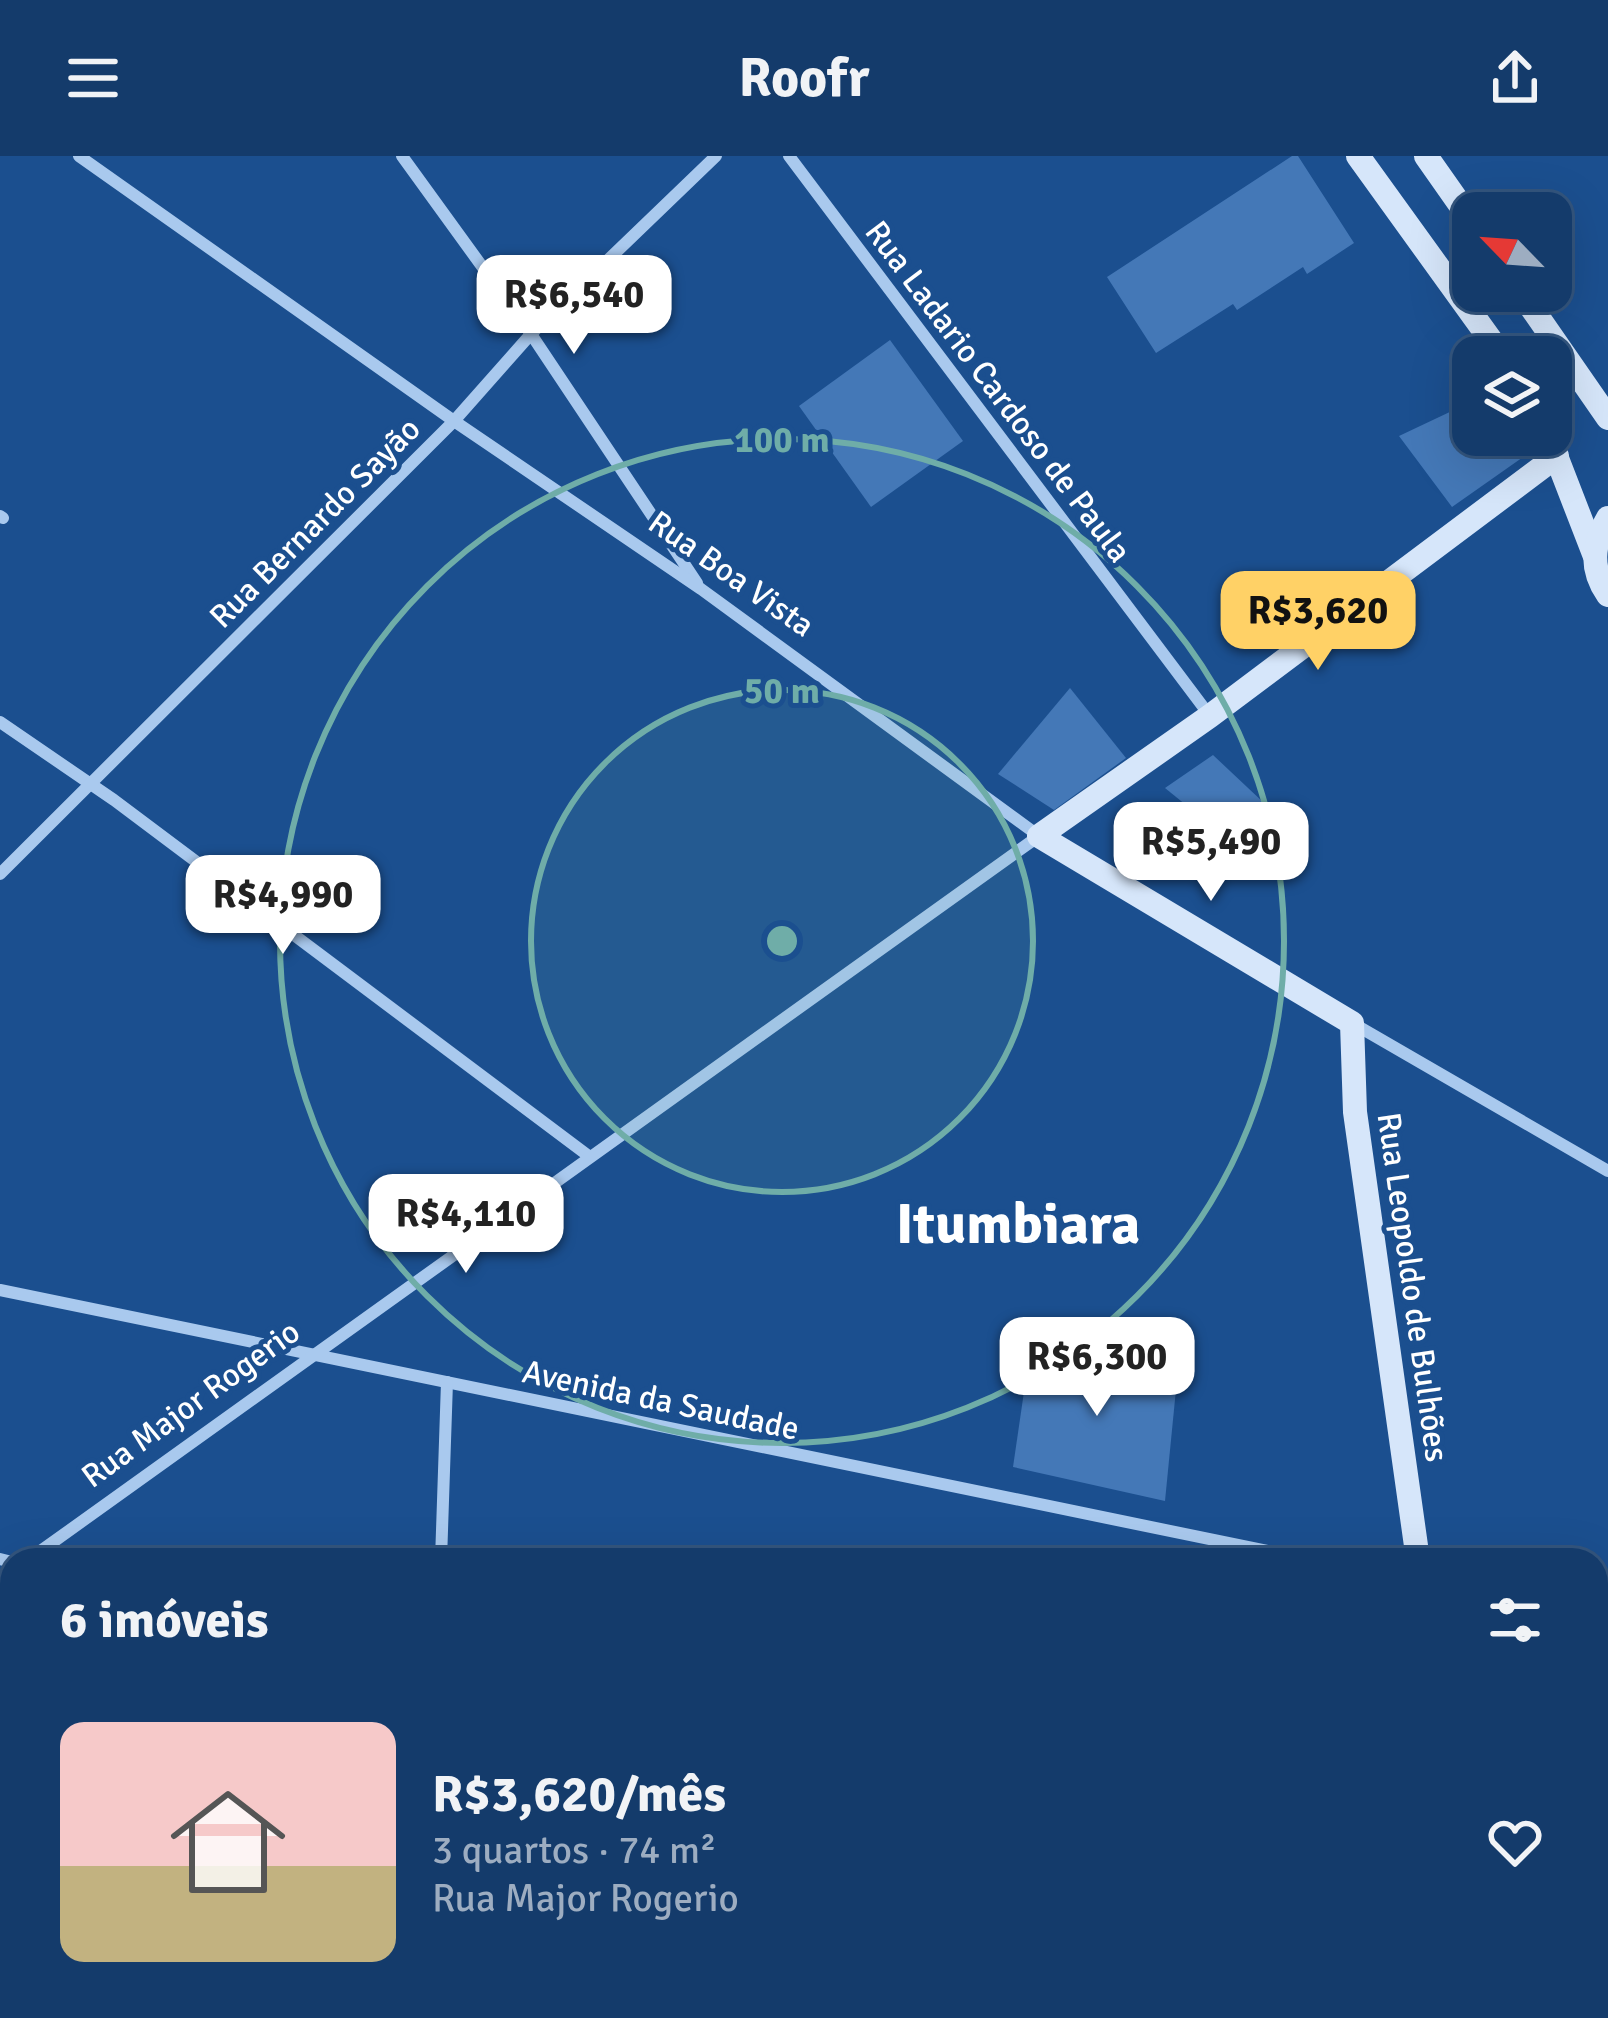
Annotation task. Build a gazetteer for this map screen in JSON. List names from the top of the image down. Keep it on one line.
{"streets":{"main road":["Rua Boa Vista","Rua Leopoldo de Bulhões","Rua Major Rogerio"],"street":["Rua Ladario Cardoso de Paula","Rua Bernardo Sayão","Avenida da Saudade"]},"crossings":[["Rua Ladario Cardoso de Paula","Rua Major Rogerio"],["Rua Bernardo Sayão","Rua Boa Vista"],["Rua Boa Vista","Rua Leopoldo de Bulhões"],["Rua Boa Vista","Rua Major Rogerio"],["Avenida da Saudade","Rua Major Rogerio"]],"districts":["Itumbiara"],"north":"top left","page":{"header":"Roofr","price":["R$6,540","R$3,620","R$5,490","R$4,990","R$4,110","R$6,300"],"heading":"6 imóveis","list":[{"name":"R$3,620/mês","note":"3 quartos · 74 m² · Rua Major Rogerio"}]},"rings":["100 m","50 m"]}
